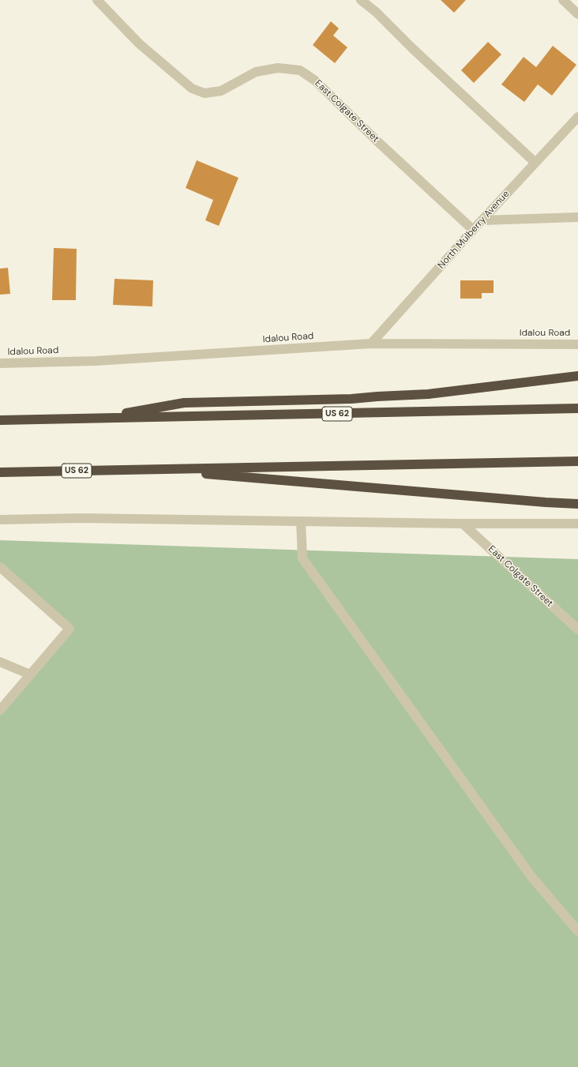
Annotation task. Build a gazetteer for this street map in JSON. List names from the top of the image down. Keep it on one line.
{"streets":{"highway":["US 62"],"street":["East Colgate Street","North Mulberry Avenue","Idalou Road"]},"crossings":[["East Colgate Street","North Mulberry Avenue"],["North Mulberry Avenue","Idalou Road"]]}
